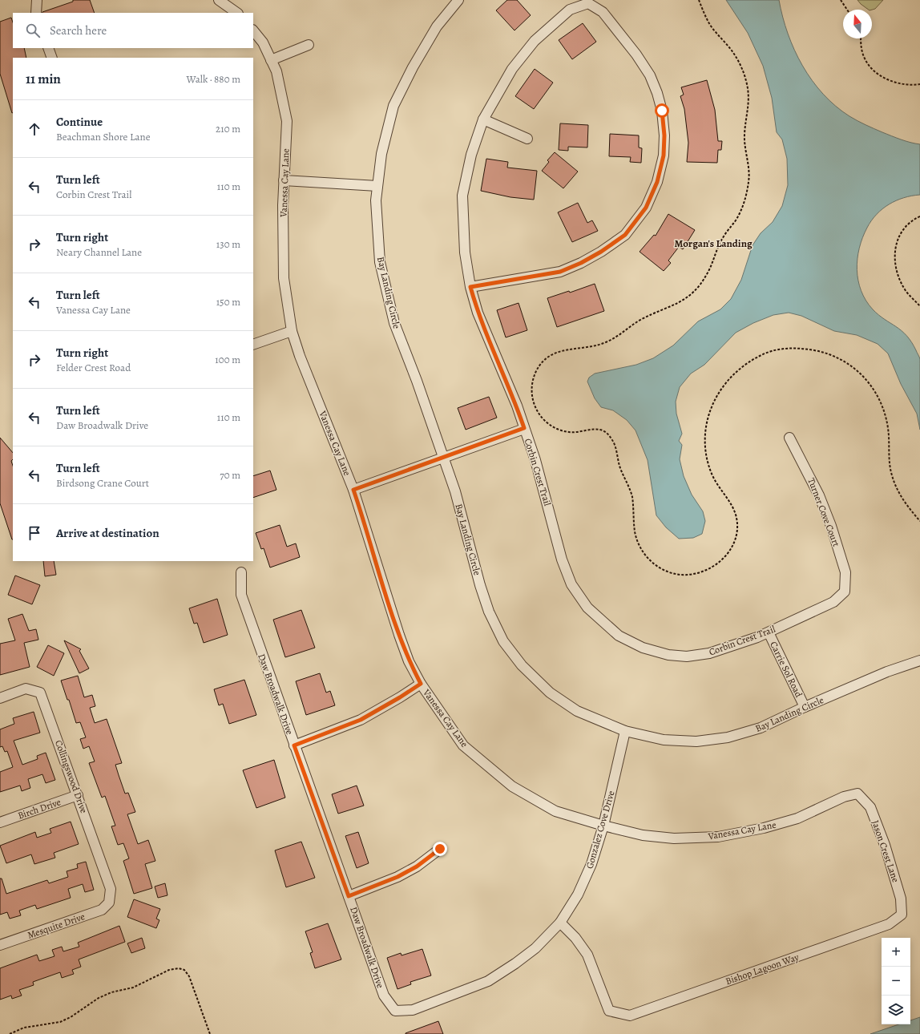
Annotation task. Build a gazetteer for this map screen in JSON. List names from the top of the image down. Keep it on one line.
{"streets":{"street":["Vanessa Cay Lane","Bay Landing Circle","Corbin Crest Trail","Turner Cove Court","Carrie Sol Road","Daw Broadwalk Drive","Collingswood Drive","Birch Drive","Gonzalez Cove Drive","Jason Crest Lane","Mesquite Drive","Bishop Lagoon Way"]},"crossings":[["Vanessa Cay Lane","Gonzalez Cove Drive"],["Vanessa Cay Lane","Jason Crest Lane"],["Bay Landing Circle","Carrie Sol Road"],["Bay Landing Circle","Gonzalez Cove Drive"],["Corbin Crest Trail","Turner Cove Court"],["Corbin Crest Trail","Carrie Sol Road"],["Daw Broadwalk Drive","Gonzalez Cove Drive"],["Collingswood Drive","Birch Drive"],["Collingswood Drive","Mesquite Drive"],["Gonzalez Cove Drive","Bishop Lagoon Way"],["Jason Crest Lane","Bishop Lagoon Way"]],"districts":["Morgan's Landing"],"north":"top","page":{"search":"Search here","heading":["11 min","Walk · 880 m"],"list":[["Continue","Beachman Shore Lane","210 m"],["Turn left","Corbin Crest Trail","110 m"],["Turn right","Neary Channel Lane","130 m"],["Turn left","Vanessa Cay Lane","150 m"],["Turn right","Felder Crest Road","100 m"],["Turn left","Daw Broadwalk Drive","110 m"],["Turn left","Birdsong Crane Court","70 m"],"Arrive at destination"],"map_buttons":["+","−"]}}
